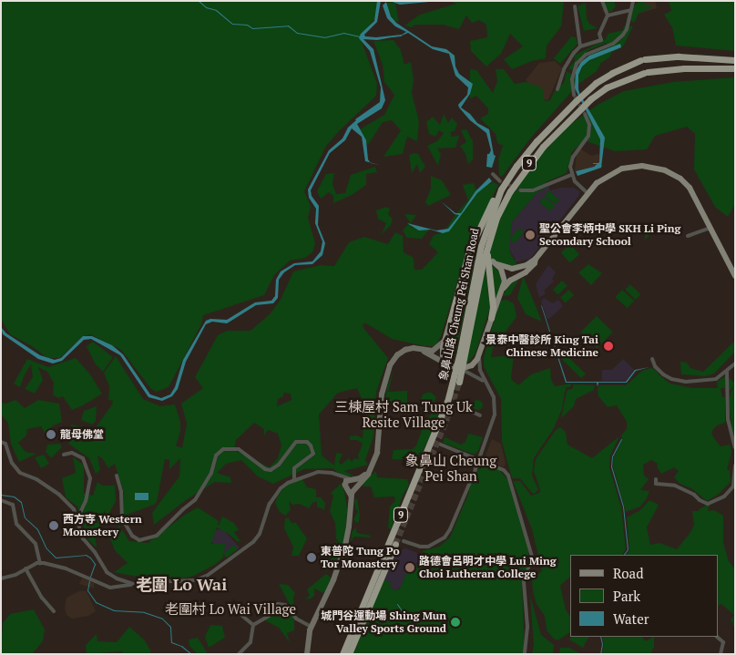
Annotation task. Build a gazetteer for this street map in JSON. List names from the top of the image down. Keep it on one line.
{"streets":{"highway":["9","象鼻山路 Cheung Pei Shan Road"]},"districts":["三棟屋村 Sam Tung Uk Resite Village","象鼻山 Cheung Pei Shan","老圍 Lo Wai","老圍村 Lo Wai Village"],"places":["聖公會李炳中學 SKH Li Ping Secondary School","景泰中醫診所 King Tai Chinese Medicine","龍母佛堂","西方寺 Western Monastery","東普陀 Tung Po Tor Monastery","路德會呂明才中學 Lui Ming Choi Lutheran College","城門谷運動場 Shing Mun Valley Sports Ground"],"legend":["Road","Park","Water"]}
